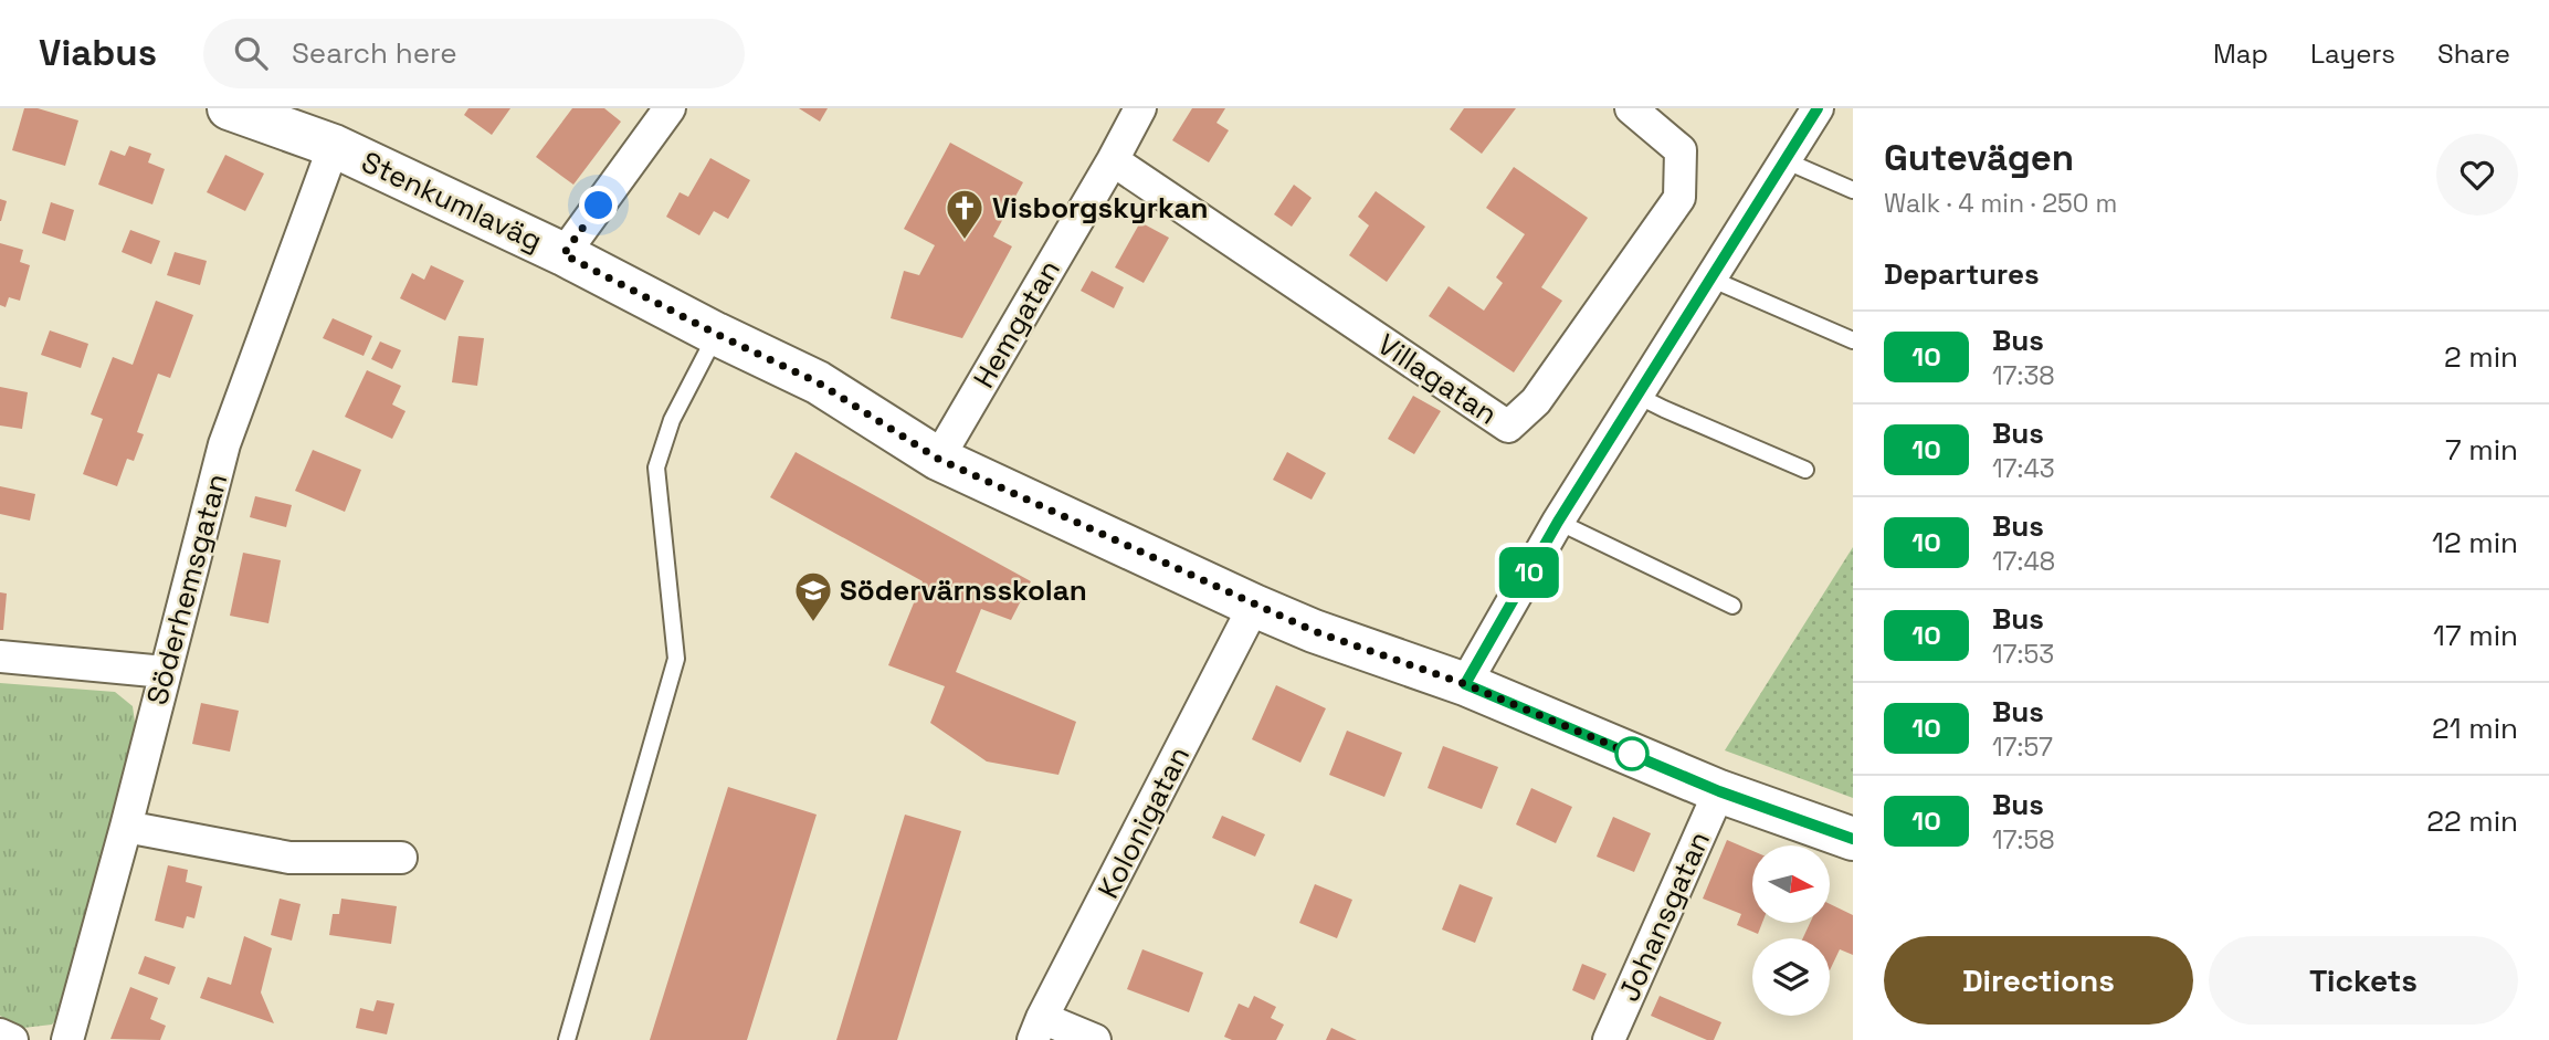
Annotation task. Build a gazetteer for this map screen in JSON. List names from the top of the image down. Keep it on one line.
{"streets":{"street":["Stenkumlaväg","Hemgatan","Villagatan","Söderhemsgatan","Kolonigatan","Johansgatan"]},"crossings":[["Stenkumlaväg","Hemgatan"],["Stenkumlaväg","Söderhemsgatan"],["Stenkumlaväg","Kolonigatan"],["Stenkumlaväg","Johansgatan"],["Hemgatan","Villagatan"]],"places":{"church":["Visborgskyrkan"],"school or university":["Södervärnsskolan"]},"lines":["bus line 10"],"north":"right","page":{"header":"Viabus","search":"Search here","nav":["Map","Layers","Share"],"on_map":"10","heading":[["Gutevägen","Walk · 4 min · 250 m"],"Departures"],"list":[{"mark":"10","name":"Bus","note":"17:38","value":"2 min"},{"mark":"10","name":"Bus","note":"17:43","value":"7 min"},{"mark":"10","name":"Bus","note":"17:48","value":"12 min"},{"mark":"10","name":"Bus","note":"17:53","value":"17 min"},{"mark":"10","name":"Bus","note":"17:57","value":"21 min"},{"mark":"10","name":"Bus","note":"17:58","value":"22 min"}],"buttons":["Directions","Tickets"]}}
